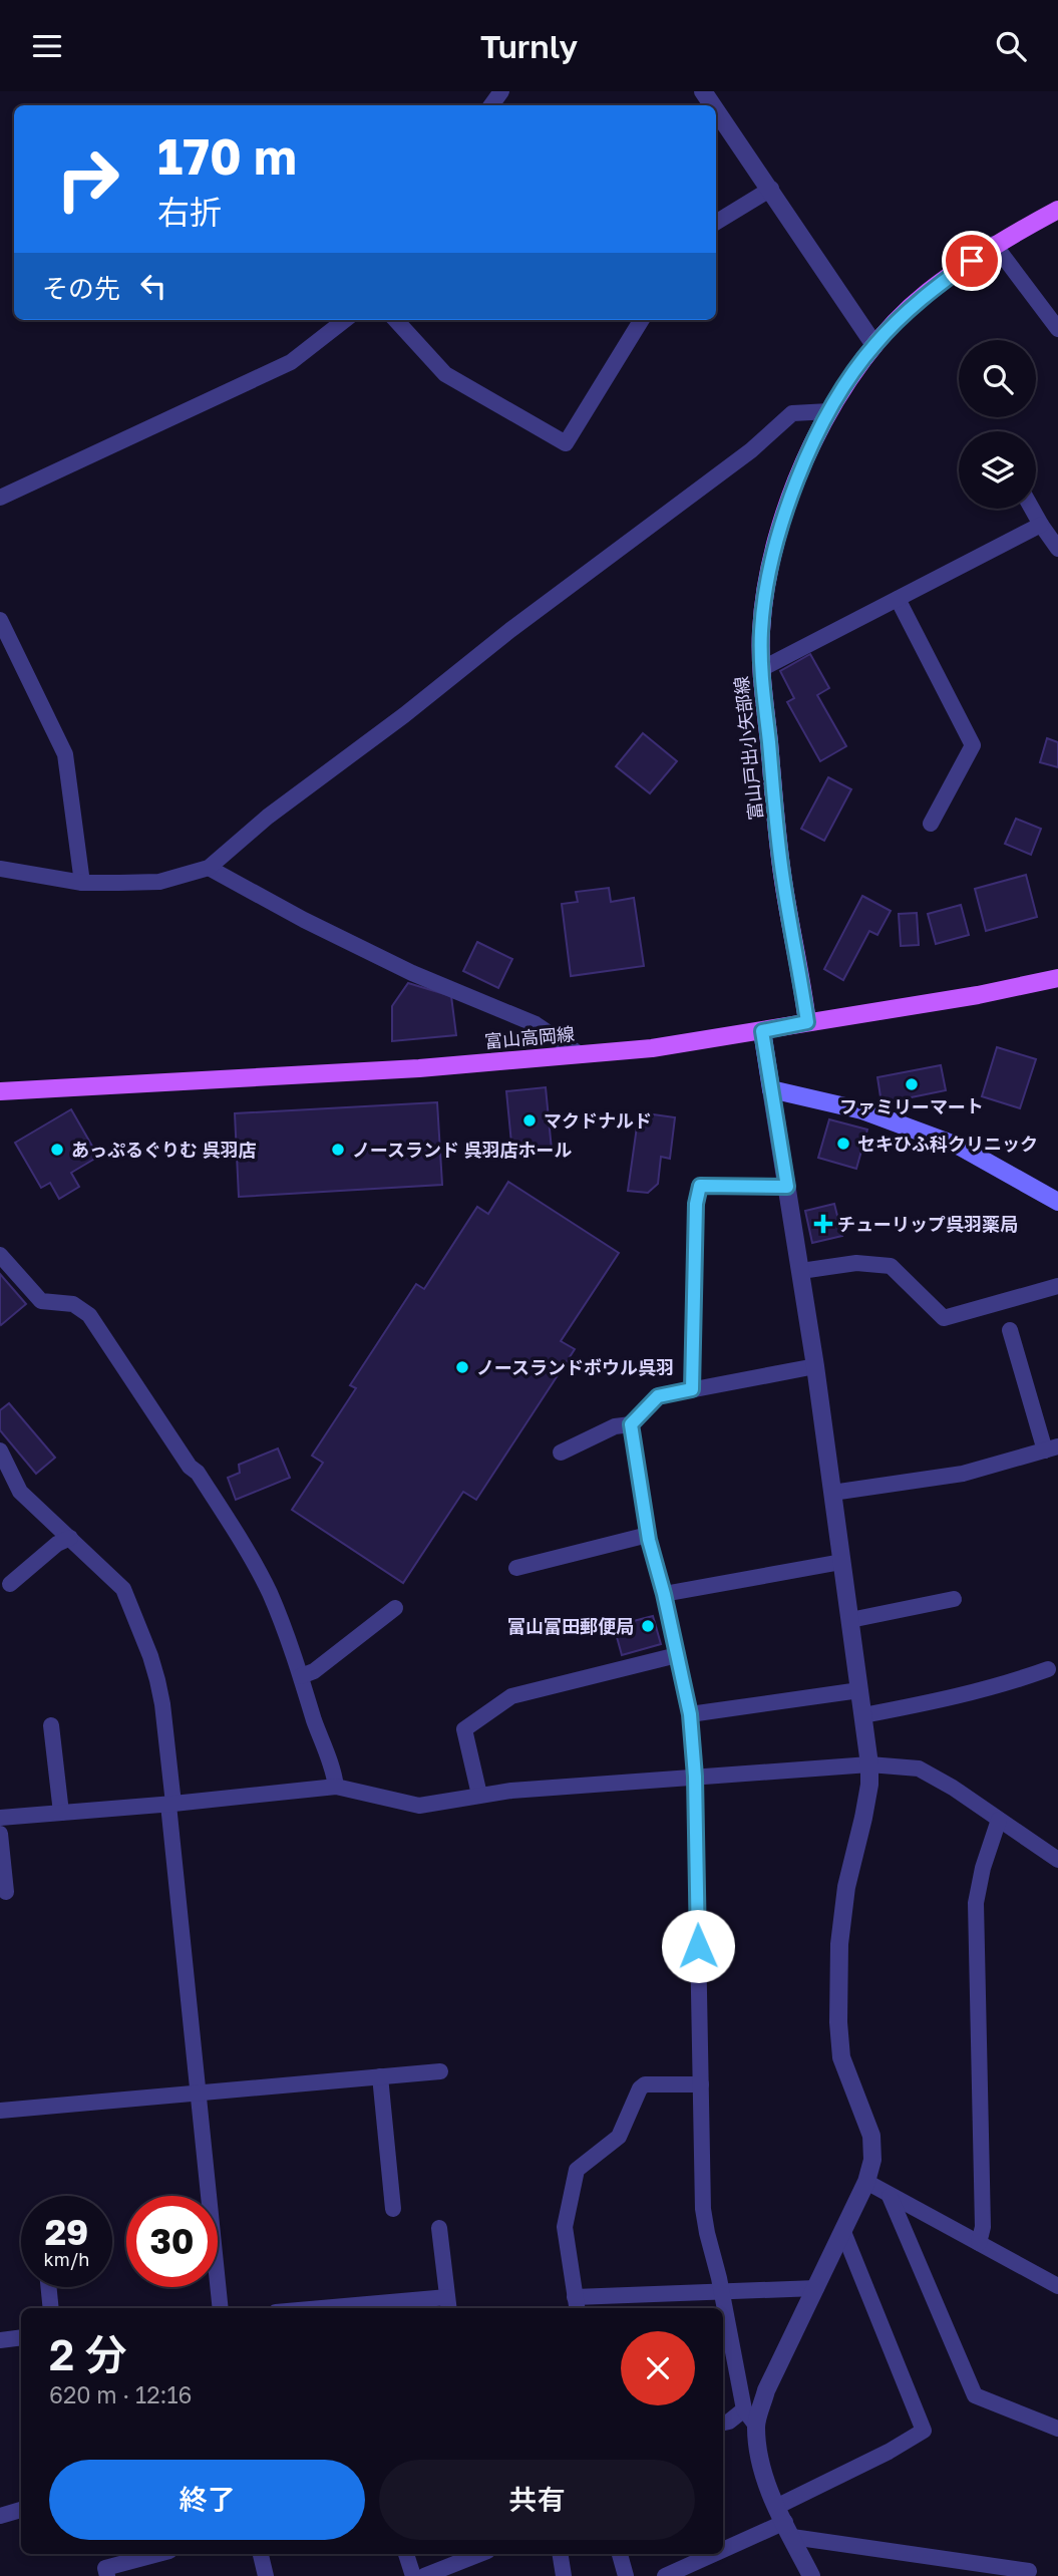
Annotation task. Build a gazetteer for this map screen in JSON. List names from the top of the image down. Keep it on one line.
{"streets":{"main road":["富山戸出小矢部線","富山高岡線"]},"crossings":[["富山戸出小矢部線","富山高岡線"]],"places":{"other":["ファミリーマート","マクドナルド","セキひふ科クリニック","あっぷるぐりむ 呉羽店","ノースランド 呉羽店ホール","ノースランドボウル呉羽","富山富田郵便局"],"health":["チューリップ呉羽薬局"]},"page":{"header":"Turnly","turn":["170 m","右折"],"then":"その先","speed":"29 km/h","limit":"30","heading":["2 分","620 m · 12:16"],"buttons":["終了","共有"]}}
